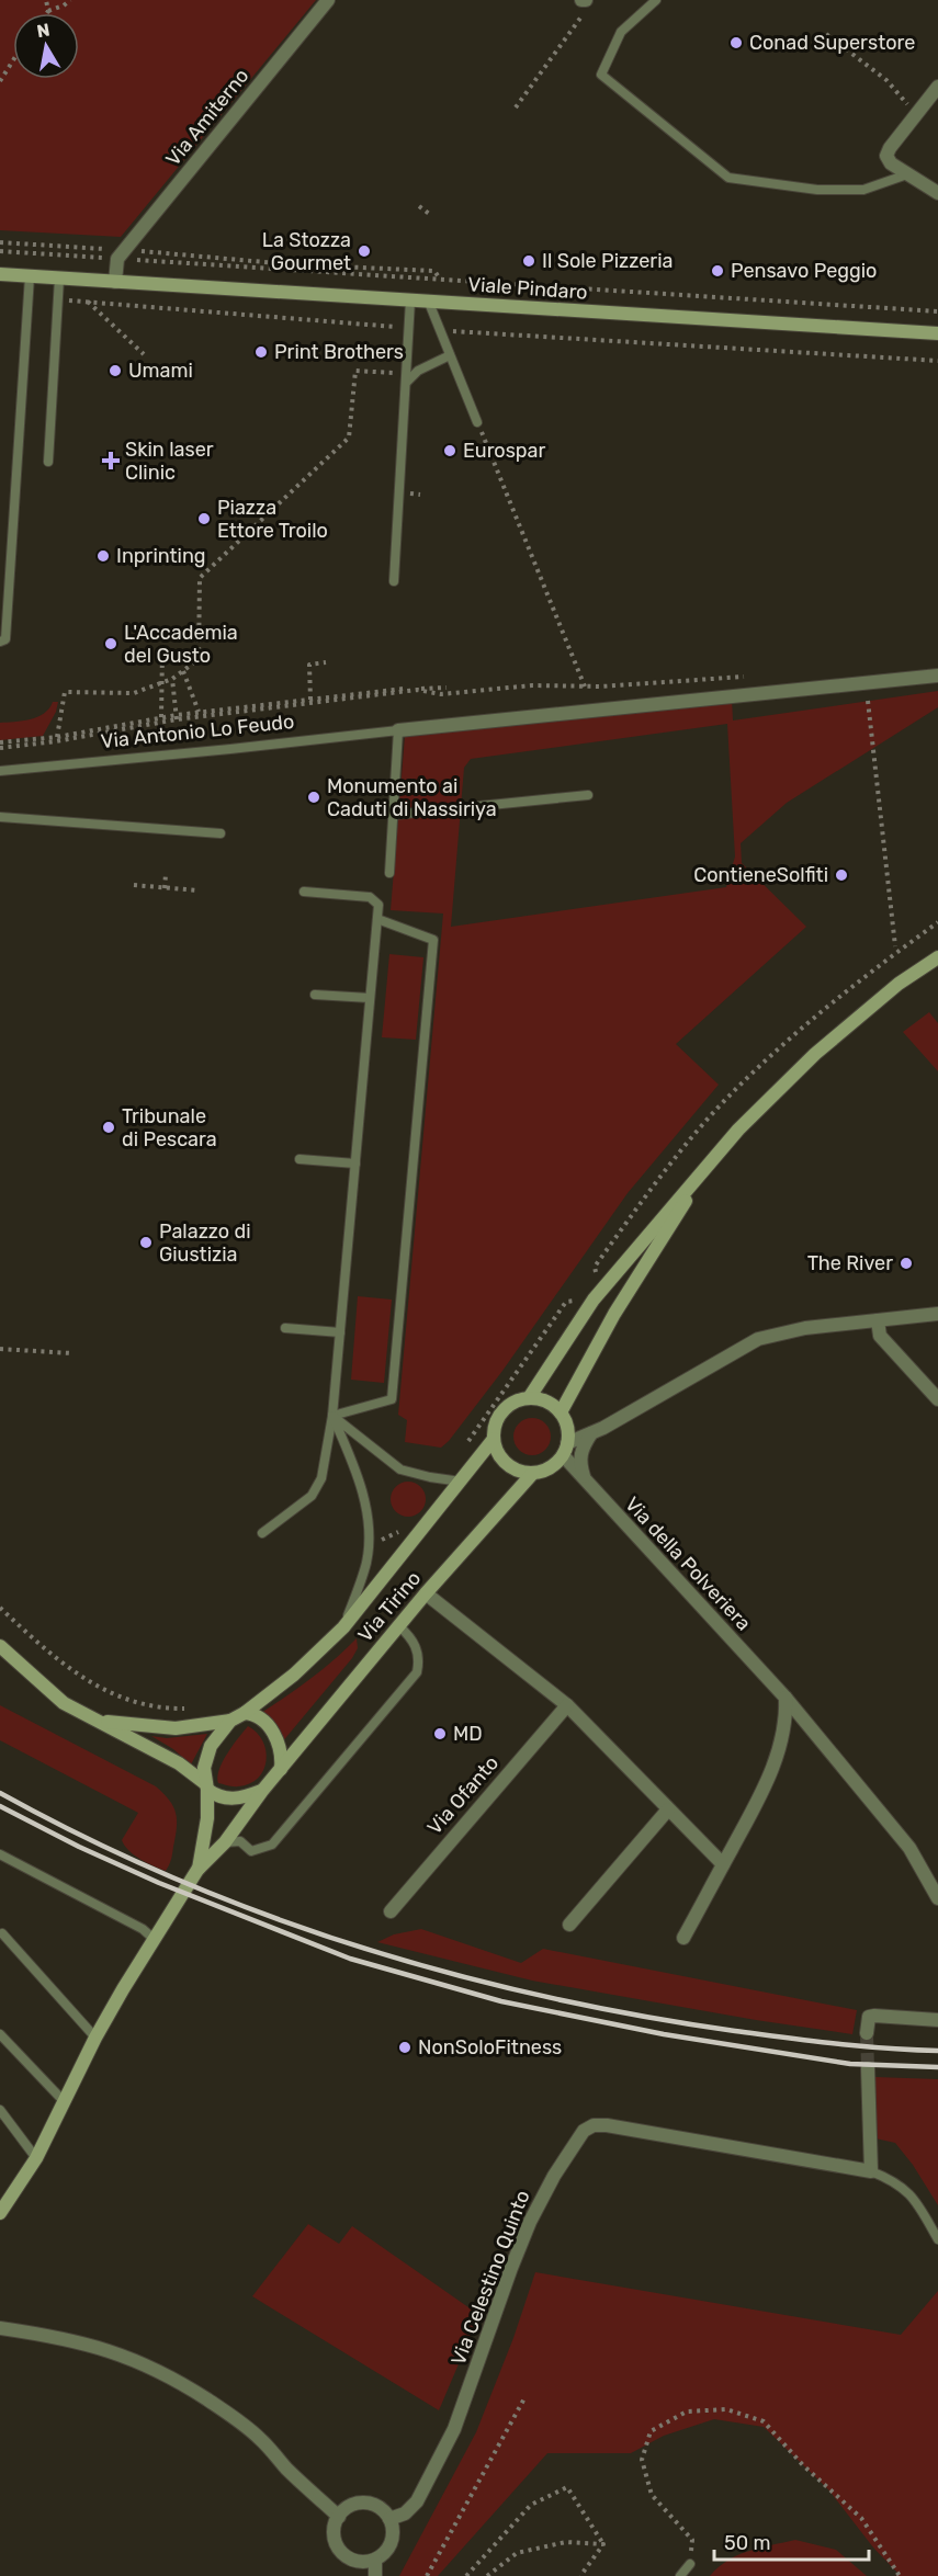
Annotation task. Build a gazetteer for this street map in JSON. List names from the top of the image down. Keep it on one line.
{"streets":{"street":["Via Amiterno","Viale Pindaro","Via della Polveriera","Via Tirino","Via Ofanto","Via Celestino Quinto"],"lane":["Via Antonio Lo Feudo"]},"crossings":[["Via della Polveriera","Via Tirino"]],"places":{"other":["Conad Superstore","La Stozza Gourmet","Il Sole Pizzeria","Pensavo Peggio","Print Brothers","Umami","Eurospar","Piazza Ettore Troilo","Inprinting","L'Accademia del Gusto","Monumento ai Caduti di Nassiriya","ContieneSolfiti","Tribunale di Pescara","Palazzo di Giustizia","The River","MD","NonSoloFitness"],"health":["Skin laser Clinic"]},"scale_bar":"50 m","north":"top"}
